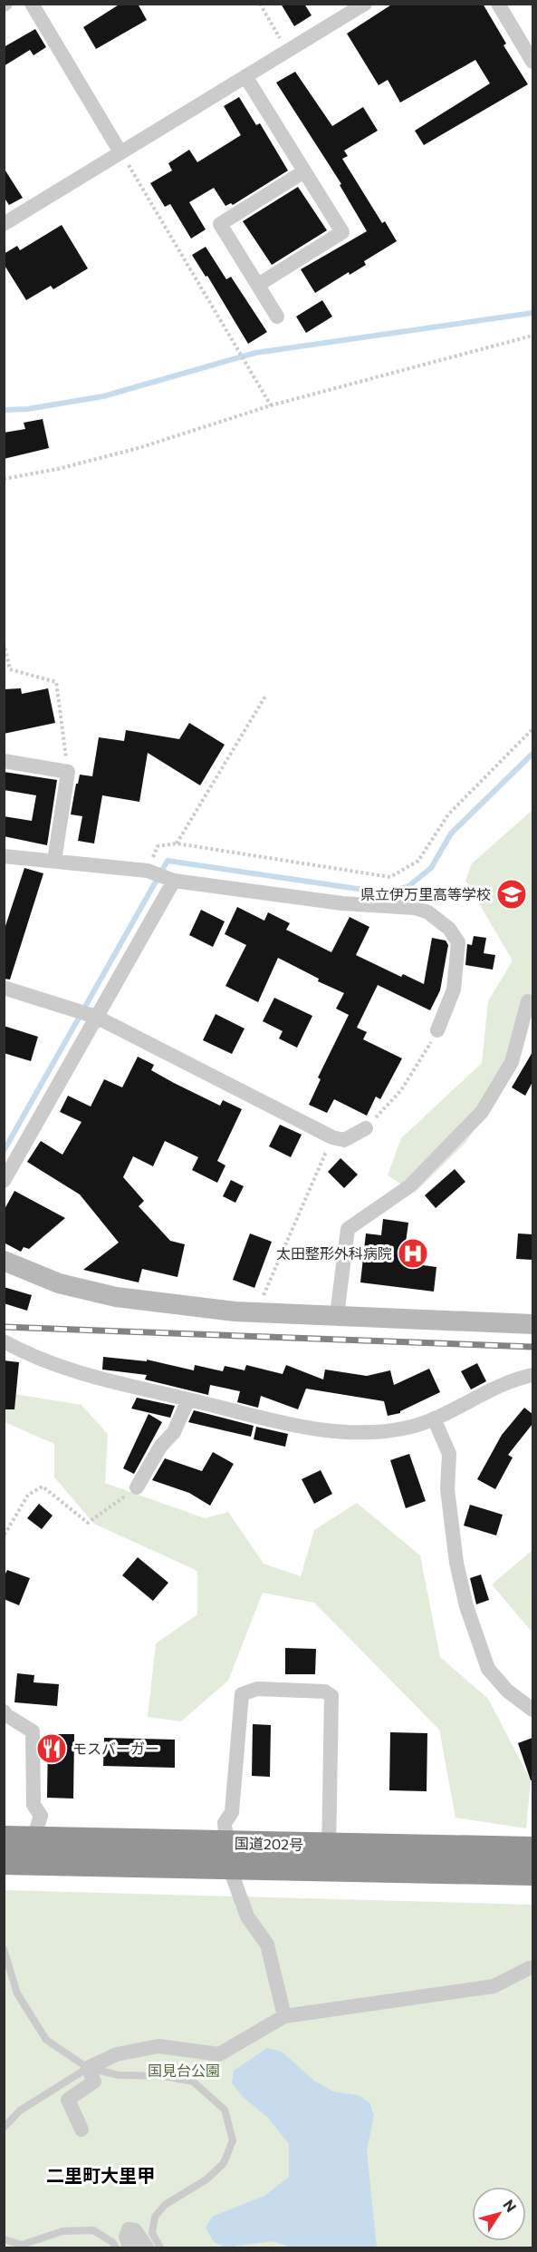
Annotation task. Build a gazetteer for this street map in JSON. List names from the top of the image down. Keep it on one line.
{"streets":{"highway":["国道202号"]},"districts":["二里町大里甲"],"parks":["国見台公園"],"places":{"school or university":["県立伊万里高等学校"],"hospital":["太田整形外科病院"],"restaurant":["モスバーガー"]},"north":"top right"}
